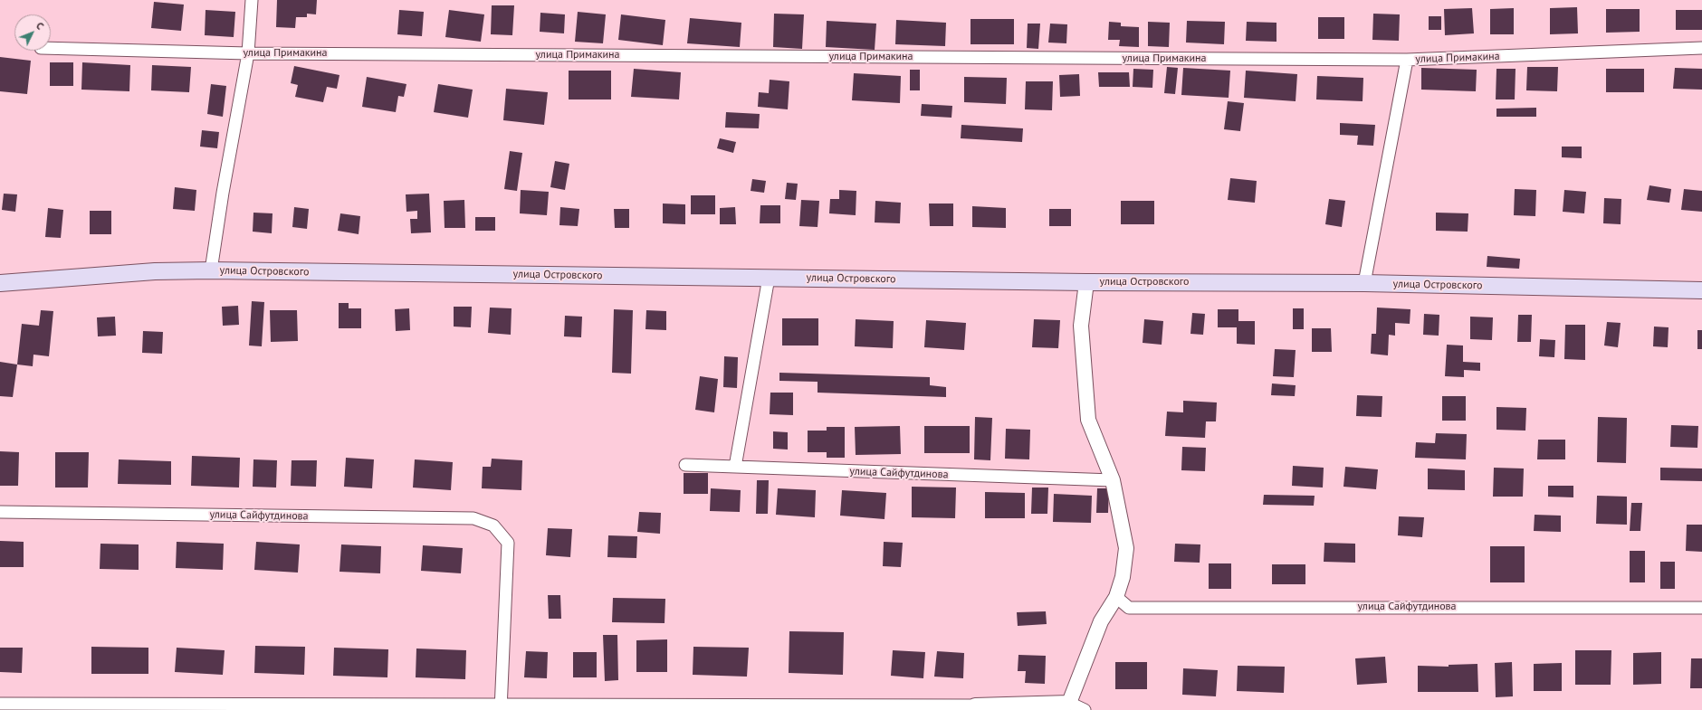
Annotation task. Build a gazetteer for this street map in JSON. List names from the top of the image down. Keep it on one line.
{"streets":{"main road":["улица Островского"],"street":["улица Примакина","улица Сайфутдинова"]},"north":"top right"}
